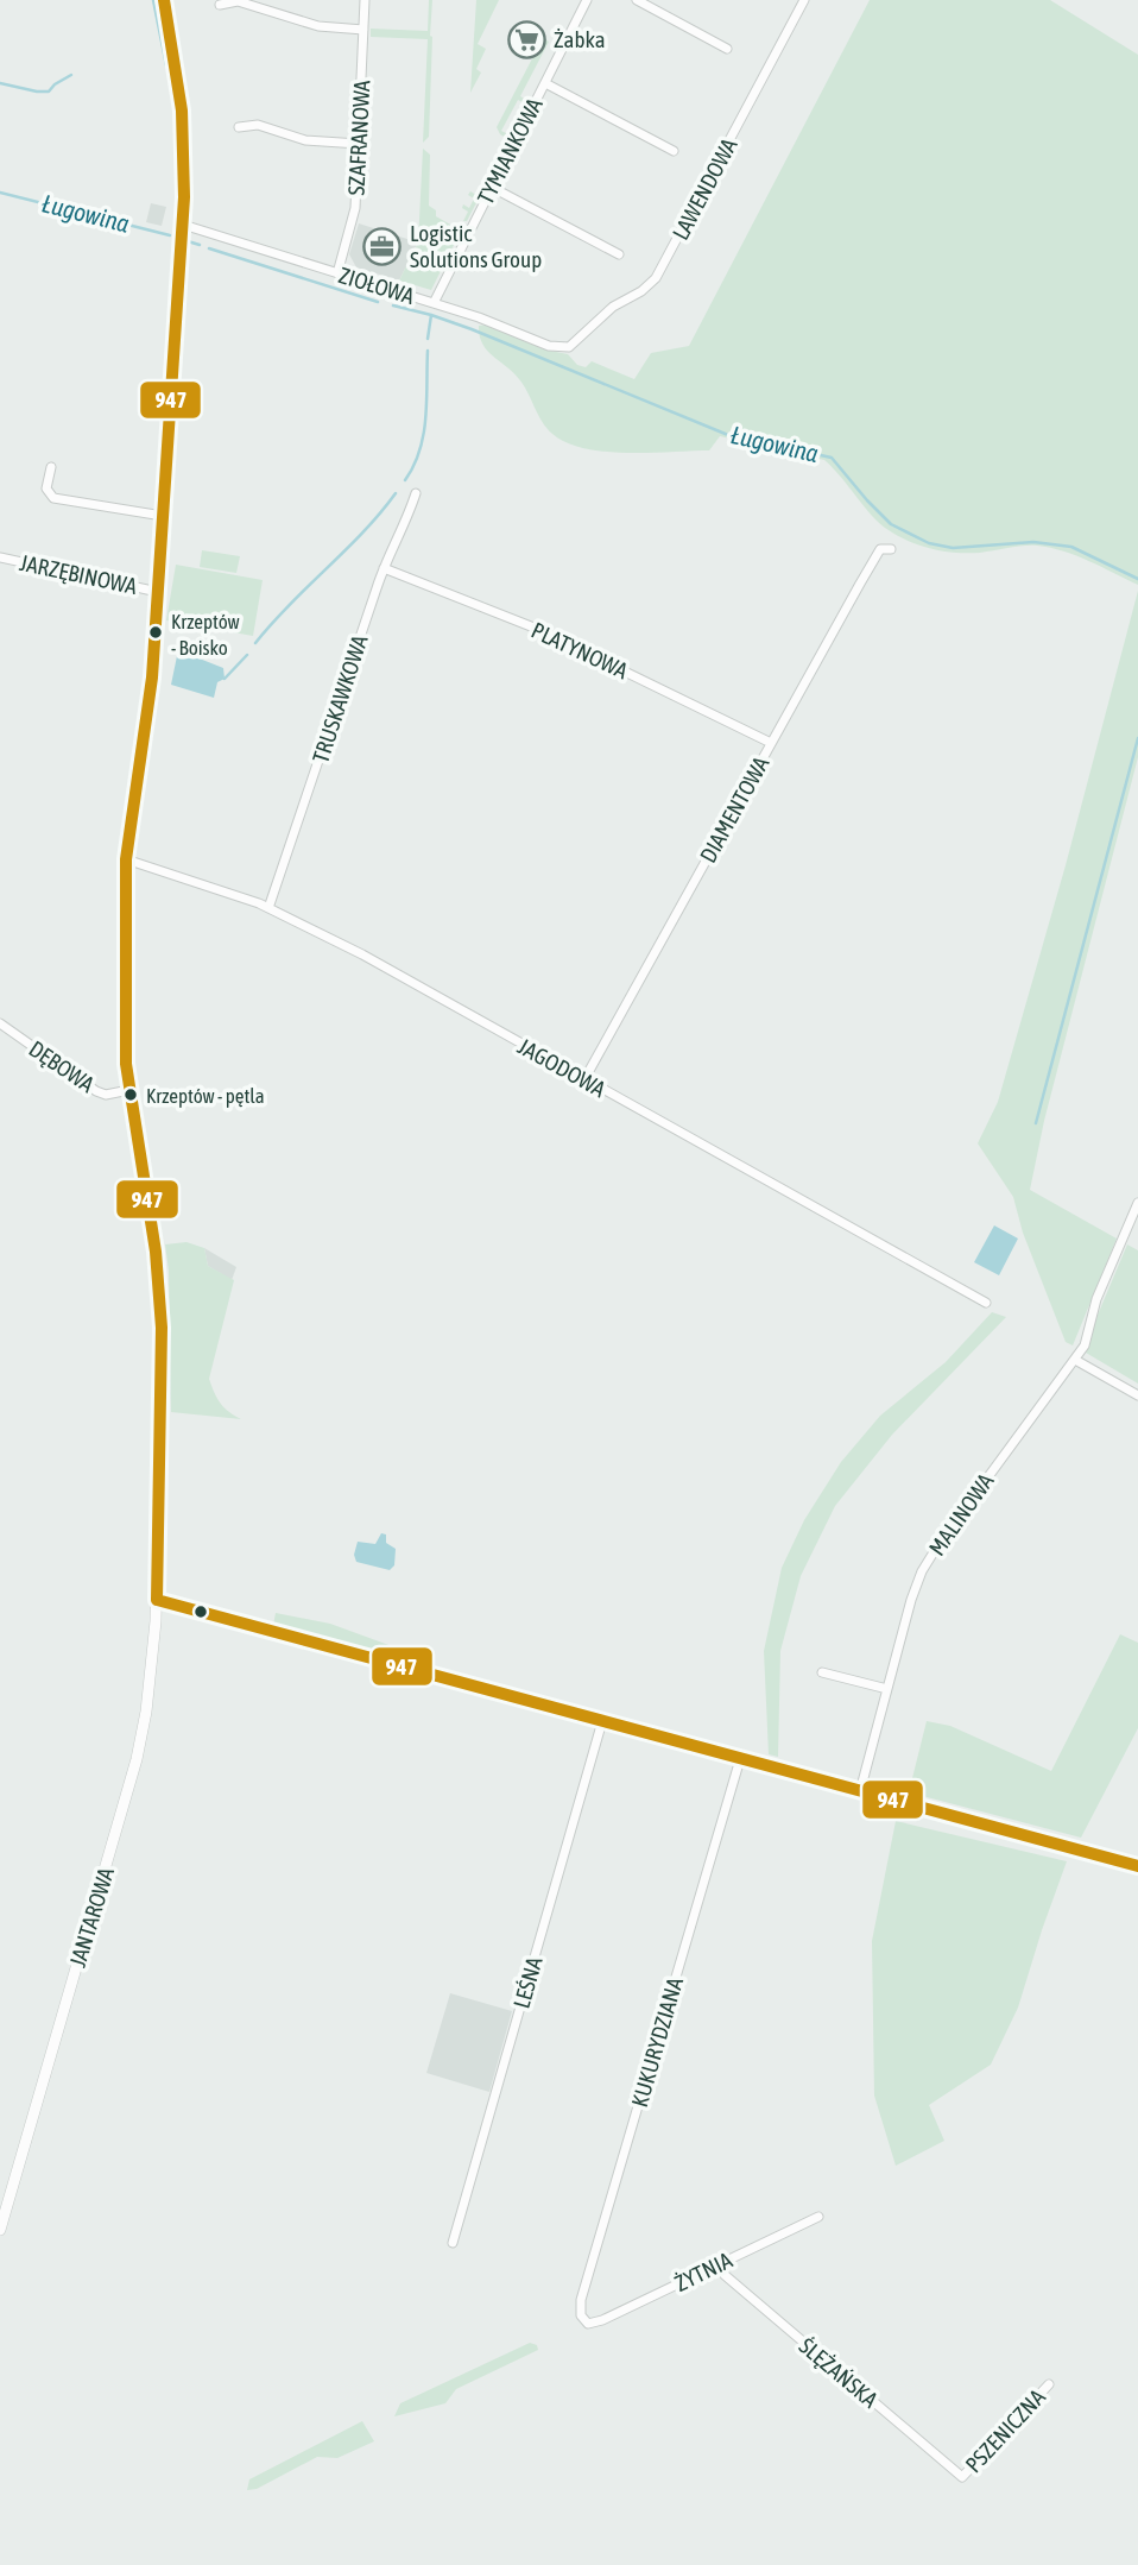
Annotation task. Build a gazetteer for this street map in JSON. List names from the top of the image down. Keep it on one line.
{"streets":{"street":["SZAFRANOWA","TYMIANKOWA","LAWENDOWA","ZIOŁOWA","JARZĘBINOWA","PLATYNOWA","TRUSKAWKOWA","DIAMENTOWA","DĘBOWA","JAGODOWA","MALINOWA","JANTAROWA","LEŚNA","KUKURYDZIANA","ŻYTNIA","ŚLĘŻAŃSKA","PSZENICZNA"]},"crossings":[["SZAFRANOWA","ZIOŁOWA"],["TYMIANKOWA","ZIOŁOWA"],["LAWENDOWA","ZIOŁOWA"],["ZIOŁOWA","JANTAROWA"],["JARZĘBINOWA","JANTAROWA"],["PLATYNOWA","TRUSKAWKOWA"],["PLATYNOWA","DIAMENTOWA"],["TRUSKAWKOWA","JAGODOWA"],["DIAMENTOWA","JAGODOWA"],["DĘBOWA","JANTAROWA"],["JAGODOWA","JANTAROWA"],["KUKURYDZIANA","ŻYTNIA"],["ŻYTNIA","ŚLĘŻAŃSKA"],["ŚLĘŻAŃSKA","PSZENICZNA"]],"water":["Ługowina"],"places":{"supermarket":["Żabka"],"office":["Logistic Solutions Group"],"other":["Krzeptów - Boisko","Krzeptów - pętla"]},"lines":["transit line 947"]}
